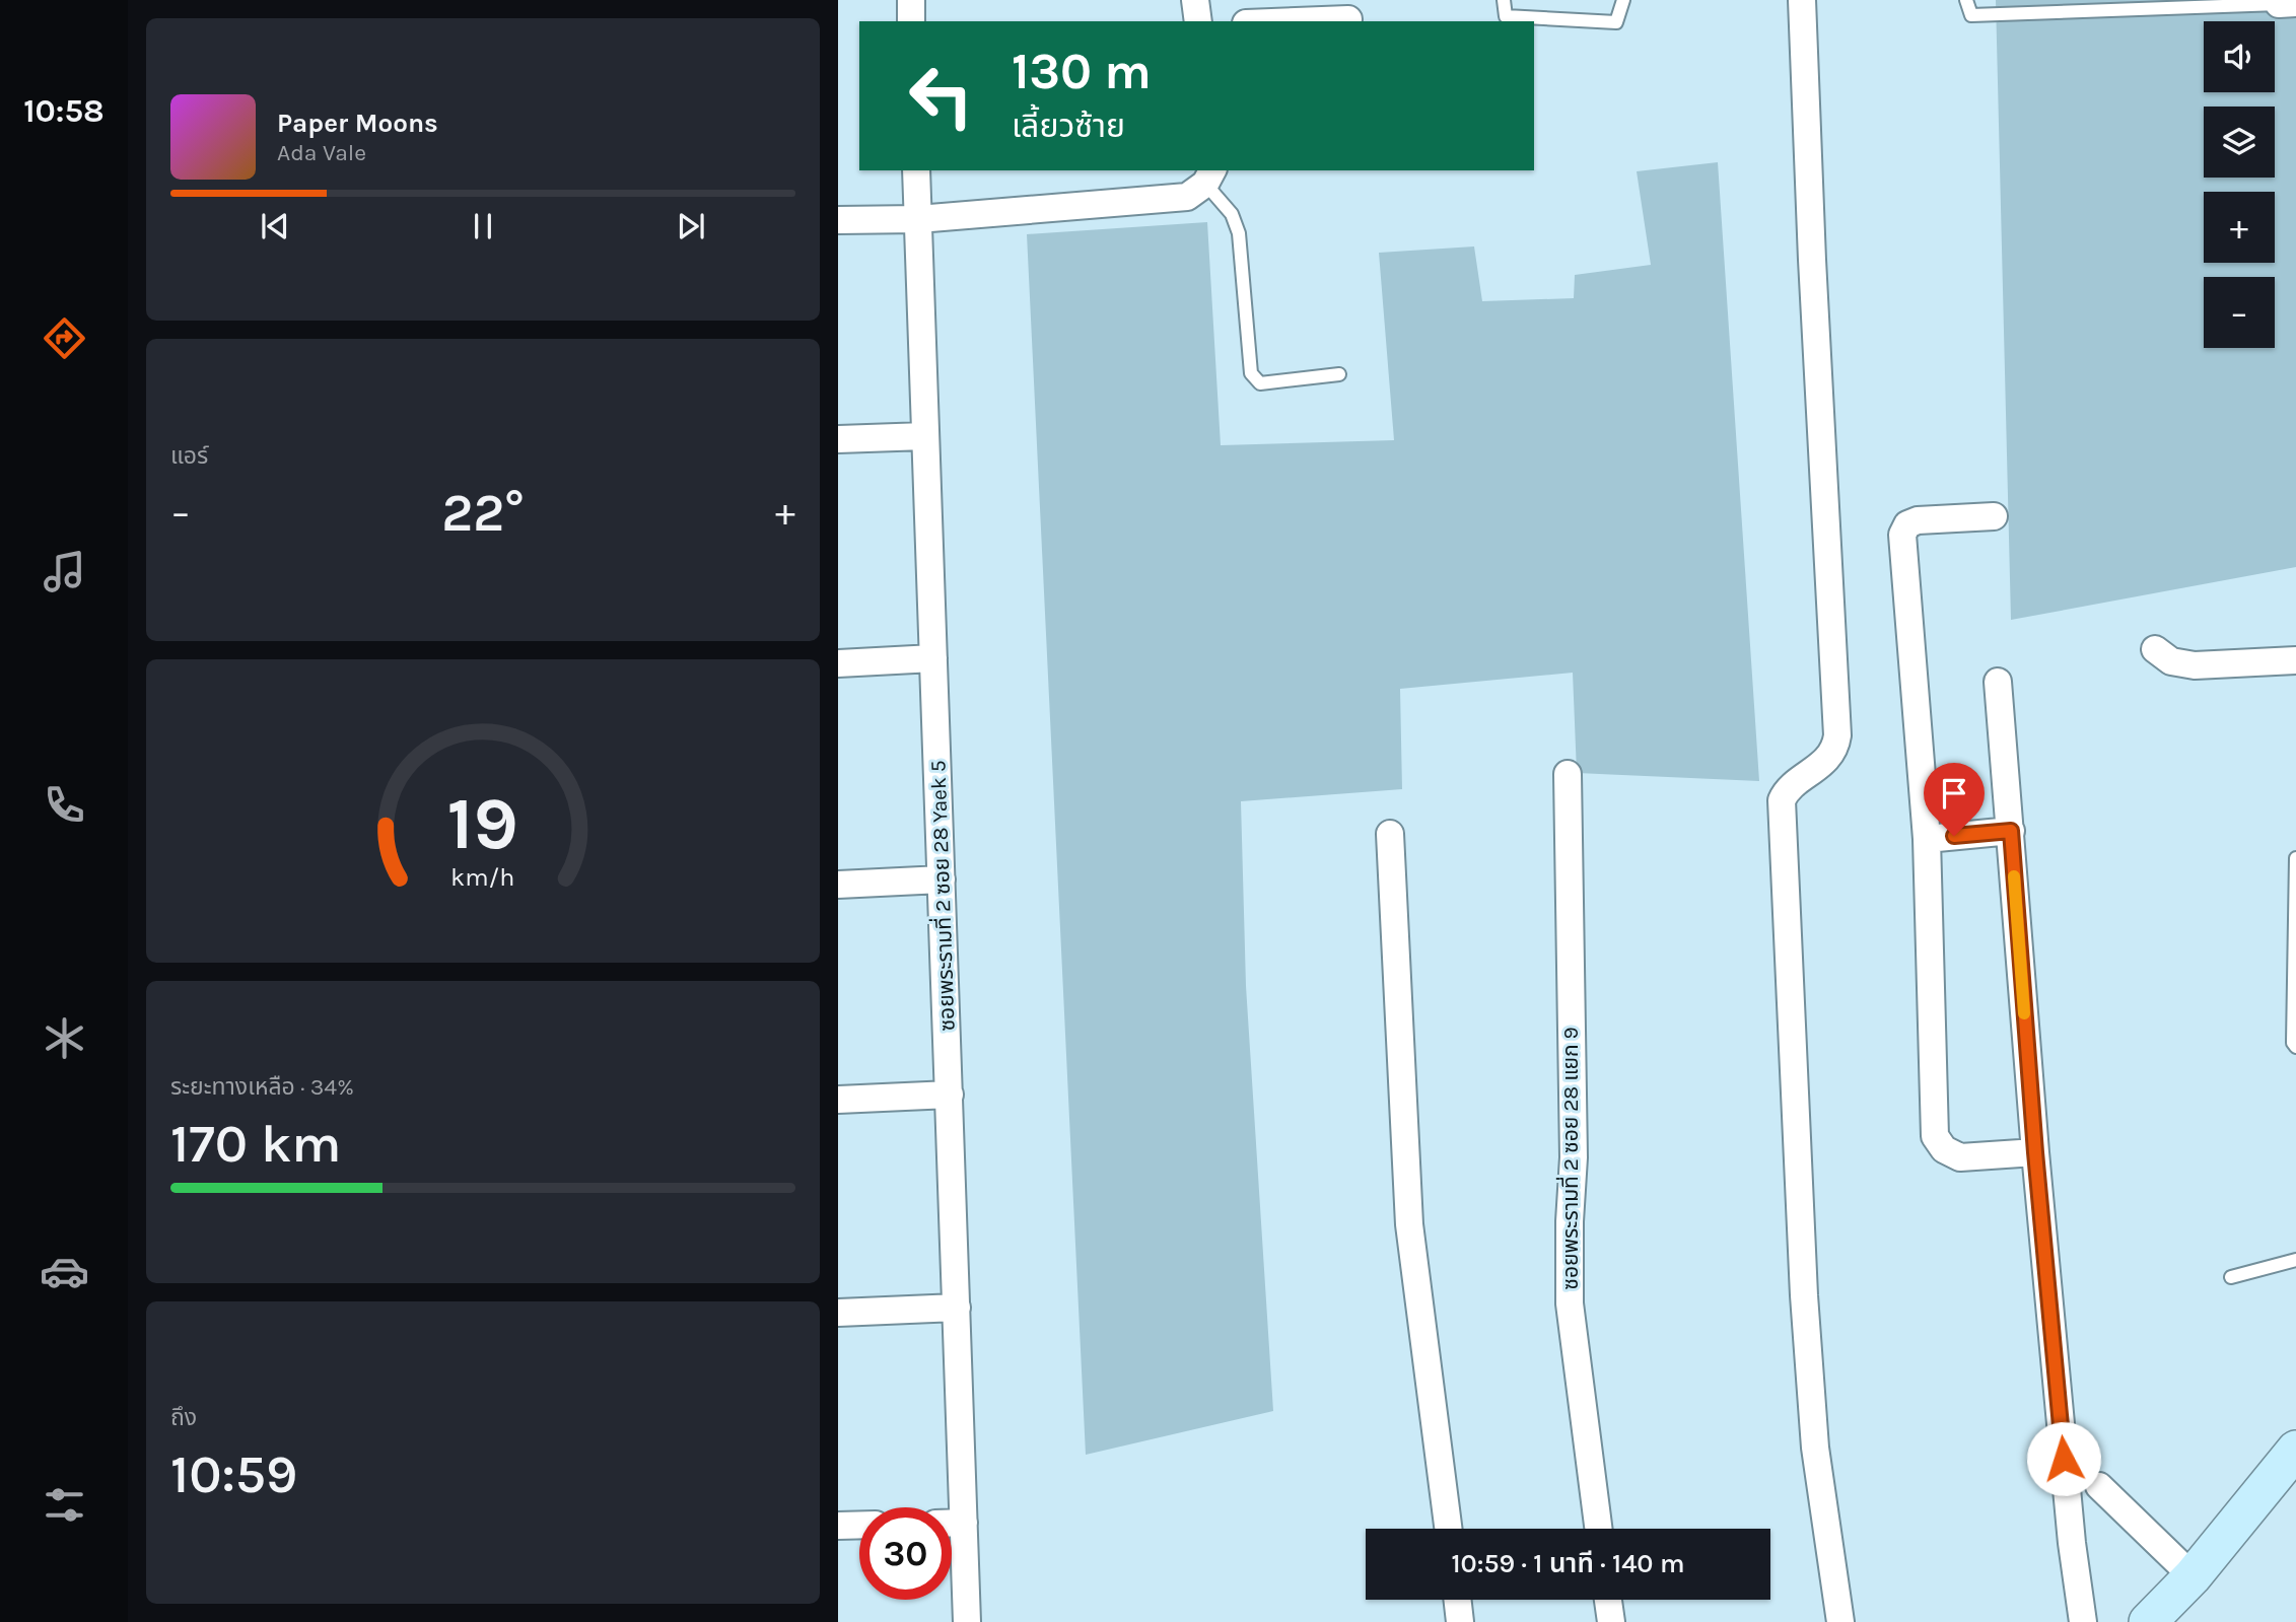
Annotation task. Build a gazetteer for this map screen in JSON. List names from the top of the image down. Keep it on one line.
{"streets":{"street":["ซอยพระรามที่ 2 ซอย 28 Yaek 5","ซอยพระรามที่ 2 ซอย 28 แยก 9"]},"page":{"tabs":"10:58","map_buttons":["+","−"],"turn":["130 m","เลี้ยวซ้าย"],"song":["Paper Moons","Ada Vale"],"tile":["แอร์",["ระยะทางเหลือ · 34%","170 km"],["ถึง","10:59"]],"heat":["−","22°","+"],"limit":"30","trip":"10:59 · 1 นาที · 140 m","gauge":["19","km/h"]}}
